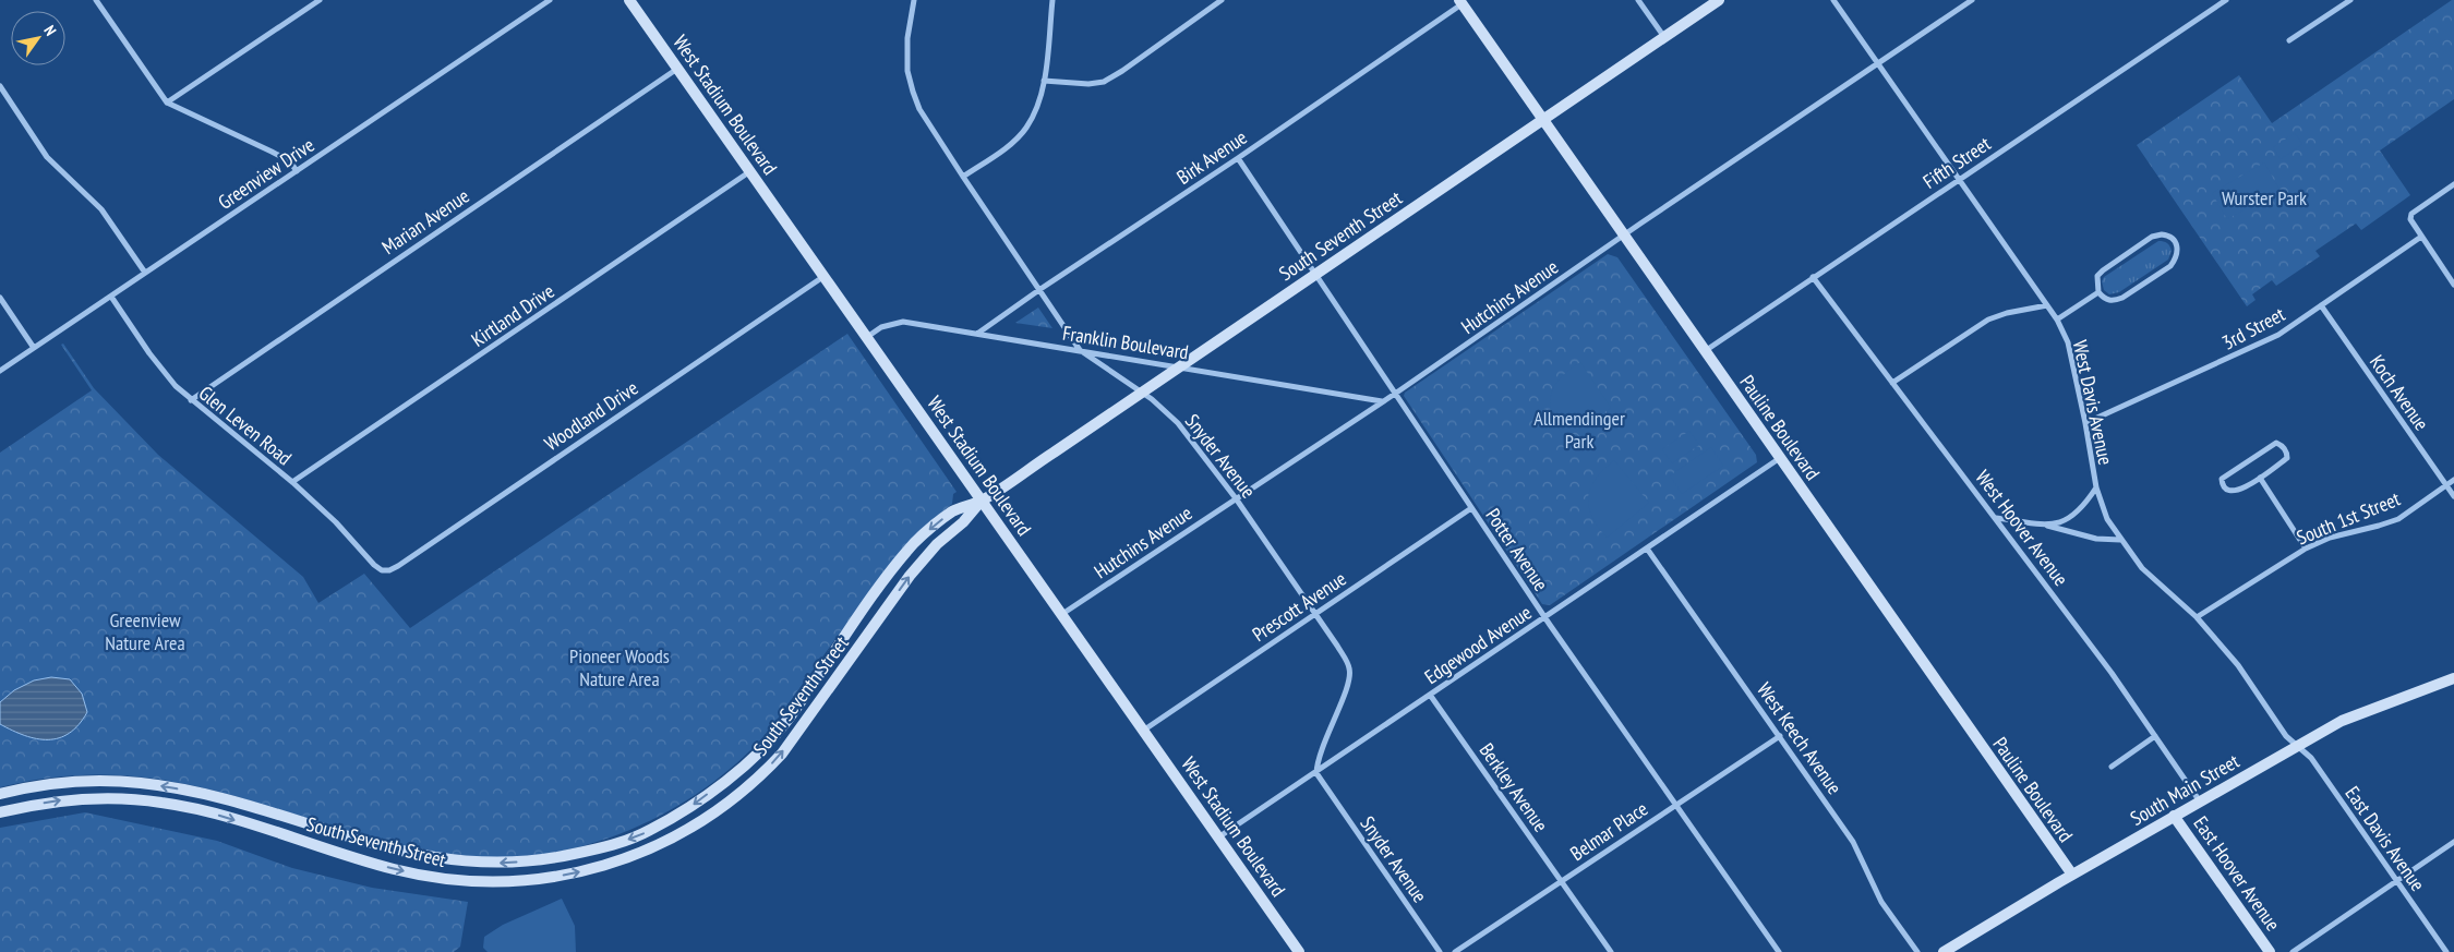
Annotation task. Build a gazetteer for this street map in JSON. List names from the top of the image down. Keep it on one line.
{"streets":{"street":["West Stadium Boulevard","Birk Avenue","Fifth Street","Greenview Drive","Marian Avenue","South Seventh Street","Hutchins Avenue","Kirtland Drive","3rd Street","Franklin Boulevard","Koch Avenue","West Davis Avenue","Woodland Drive","Glen Leven Road","Pauline Boulevard","Snyder Avenue","South 1st Street","West Hoover Avenue","Potter Avenue","Prescott Avenue","Edgewood Avenue","West Keech Avenue","Berkley Avenue","South Main Street","Belmar Place","East Davis Avenue","East Hoover Avenue"]},"crossings":[["West Stadium Boulevard","Marian Avenue"],["West Stadium Boulevard","South Seventh Street"],["West Stadium Boulevard","Hutchins Avenue"],["West Stadium Boulevard","Kirtland Drive"],["West Stadium Boulevard","Franklin Boulevard"],["West Stadium Boulevard","Woodland Drive"],["West Stadium Boulevard","Prescott Avenue"],["West Stadium Boulevard","Edgewood Avenue"],["Birk Avenue","Franklin Boulevard"],["Birk Avenue","Pauline Boulevard"],["Birk Avenue","Snyder Avenue"],["Birk Avenue","Potter Avenue"],["Fifth Street","West Davis Avenue"],["Fifth Street","Pauline Boulevard"],["Fifth Street","West Hoover Avenue"],["Greenview Drive","Glen Leven Road"],["Marian Avenue","Glen Leven Road"],["South Seventh Street","Franklin Boulevard"],["South Seventh Street","Pauline Boulevard"],["South Seventh Street","Snyder Avenue"],["South Seventh Street","Potter Avenue"],["Hutchins Avenue","Franklin Boulevard"],["Hutchins Avenue","West Davis Avenue"],["Hutchins Avenue","Pauline Boulevard"],["Hutchins Avenue","Snyder Avenue"],["Hutchins Avenue","Potter Avenue"],["Kirtland Drive","Glen Leven Road"],["3rd Street","Koch Avenue"],["3rd Street","West Davis Avenue"],["Franklin Boulevard","Snyder Avenue"],["Koch Avenue","South 1st Street"],["West Davis Avenue","South 1st Street"],["West Davis Avenue","South Main Street"],["West Davis Avenue","East Davis Avenue"],["Woodland Drive","Glen Leven Road"],["Pauline Boulevard","Edgewood Avenue"],["Pauline Boulevard","South Main Street"],["Snyder Avenue","Prescott Avenue"],["Snyder Avenue","Edgewood Avenue"],["West Hoover Avenue","South Main Street"],["Potter Avenue","Prescott Avenue"],["Potter Avenue","Edgewood Avenue"],["Potter Avenue","Belmar Place"],["Edgewood Avenue","West Keech Avenue"],["Edgewood Avenue","Berkley Avenue"],["West Keech Avenue","Belmar Place"],["Berkley Avenue","Belmar Place"],["South Main Street","East Davis Avenue"],["South Main Street","East Hoover Avenue"]],"parks":["Wurster Park","Allmendinger Park","Greenview Nature Area","Pioneer Woods Nature Area"],"north":"top right"}
